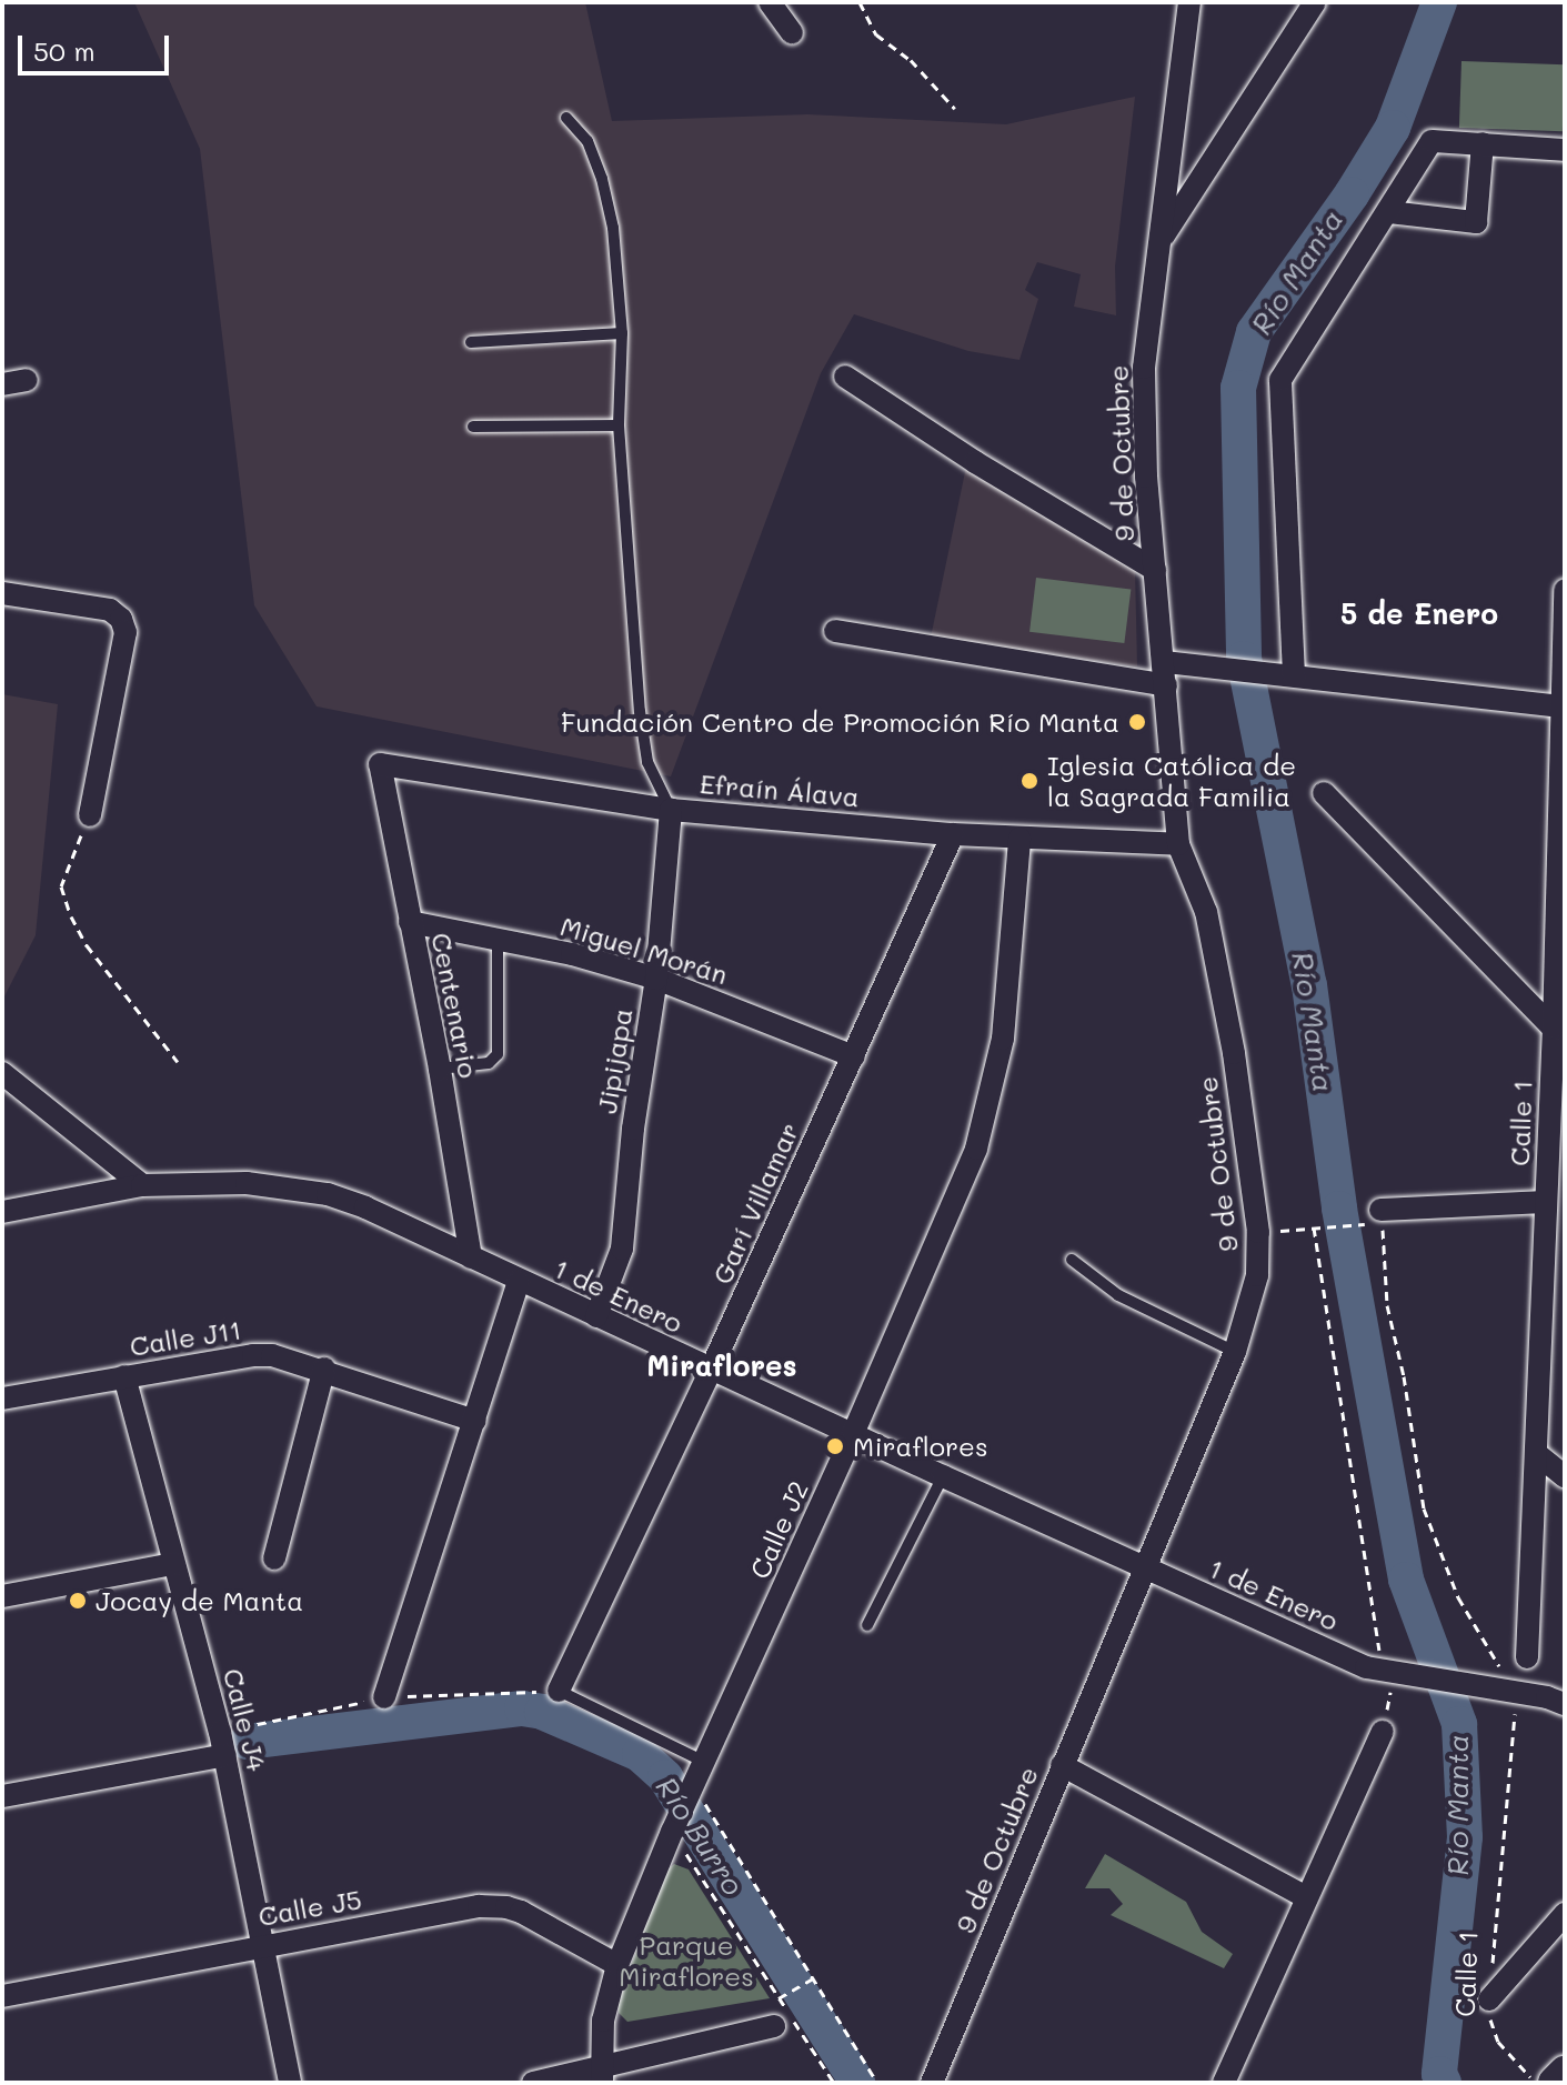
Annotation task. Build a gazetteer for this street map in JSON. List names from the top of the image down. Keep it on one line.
{"streets":{"street":["9 de Octubre","Efraín Álava","Miguel Morán","Centenario","Jipijapa","Calle 1","Garí Villamar","1 de Enero","Calle J11","Calle J2","Calle J4","Calle J5"]},"crossings":[["9 de Octubre","Efraín Álava"],["9 de Octubre","1 de Enero"],["Efraín Álava","Centenario"],["Efraín Álava","Jipijapa"],["Efraín Álava","Garí Villamar"],["Efraín Álava","Calle J2"],["Miguel Morán","Centenario"],["Miguel Morán","Jipijapa"],["Miguel Morán","Garí Villamar"],["Centenario","1 de Enero"],["Jipijapa","1 de Enero"],["Calle 1","1 de Enero"],["Garí Villamar","1 de Enero"],["1 de Enero","Calle J2"],["Calle J11","Calle J4"],["Calle J2","Calle J5"],["Calle J4","Calle J5"]],"districts":["5 de Enero","Miraflores"],"water":["Río Manta","Río Burro"],"parks":["Parque Miraflores"],"places":["Fundación Centro de Promoción Río Manta","Iglesia Católica de la Sagrada Familia","Miraflores","Jocay de Manta"],"scale_bar":"50 m"}
